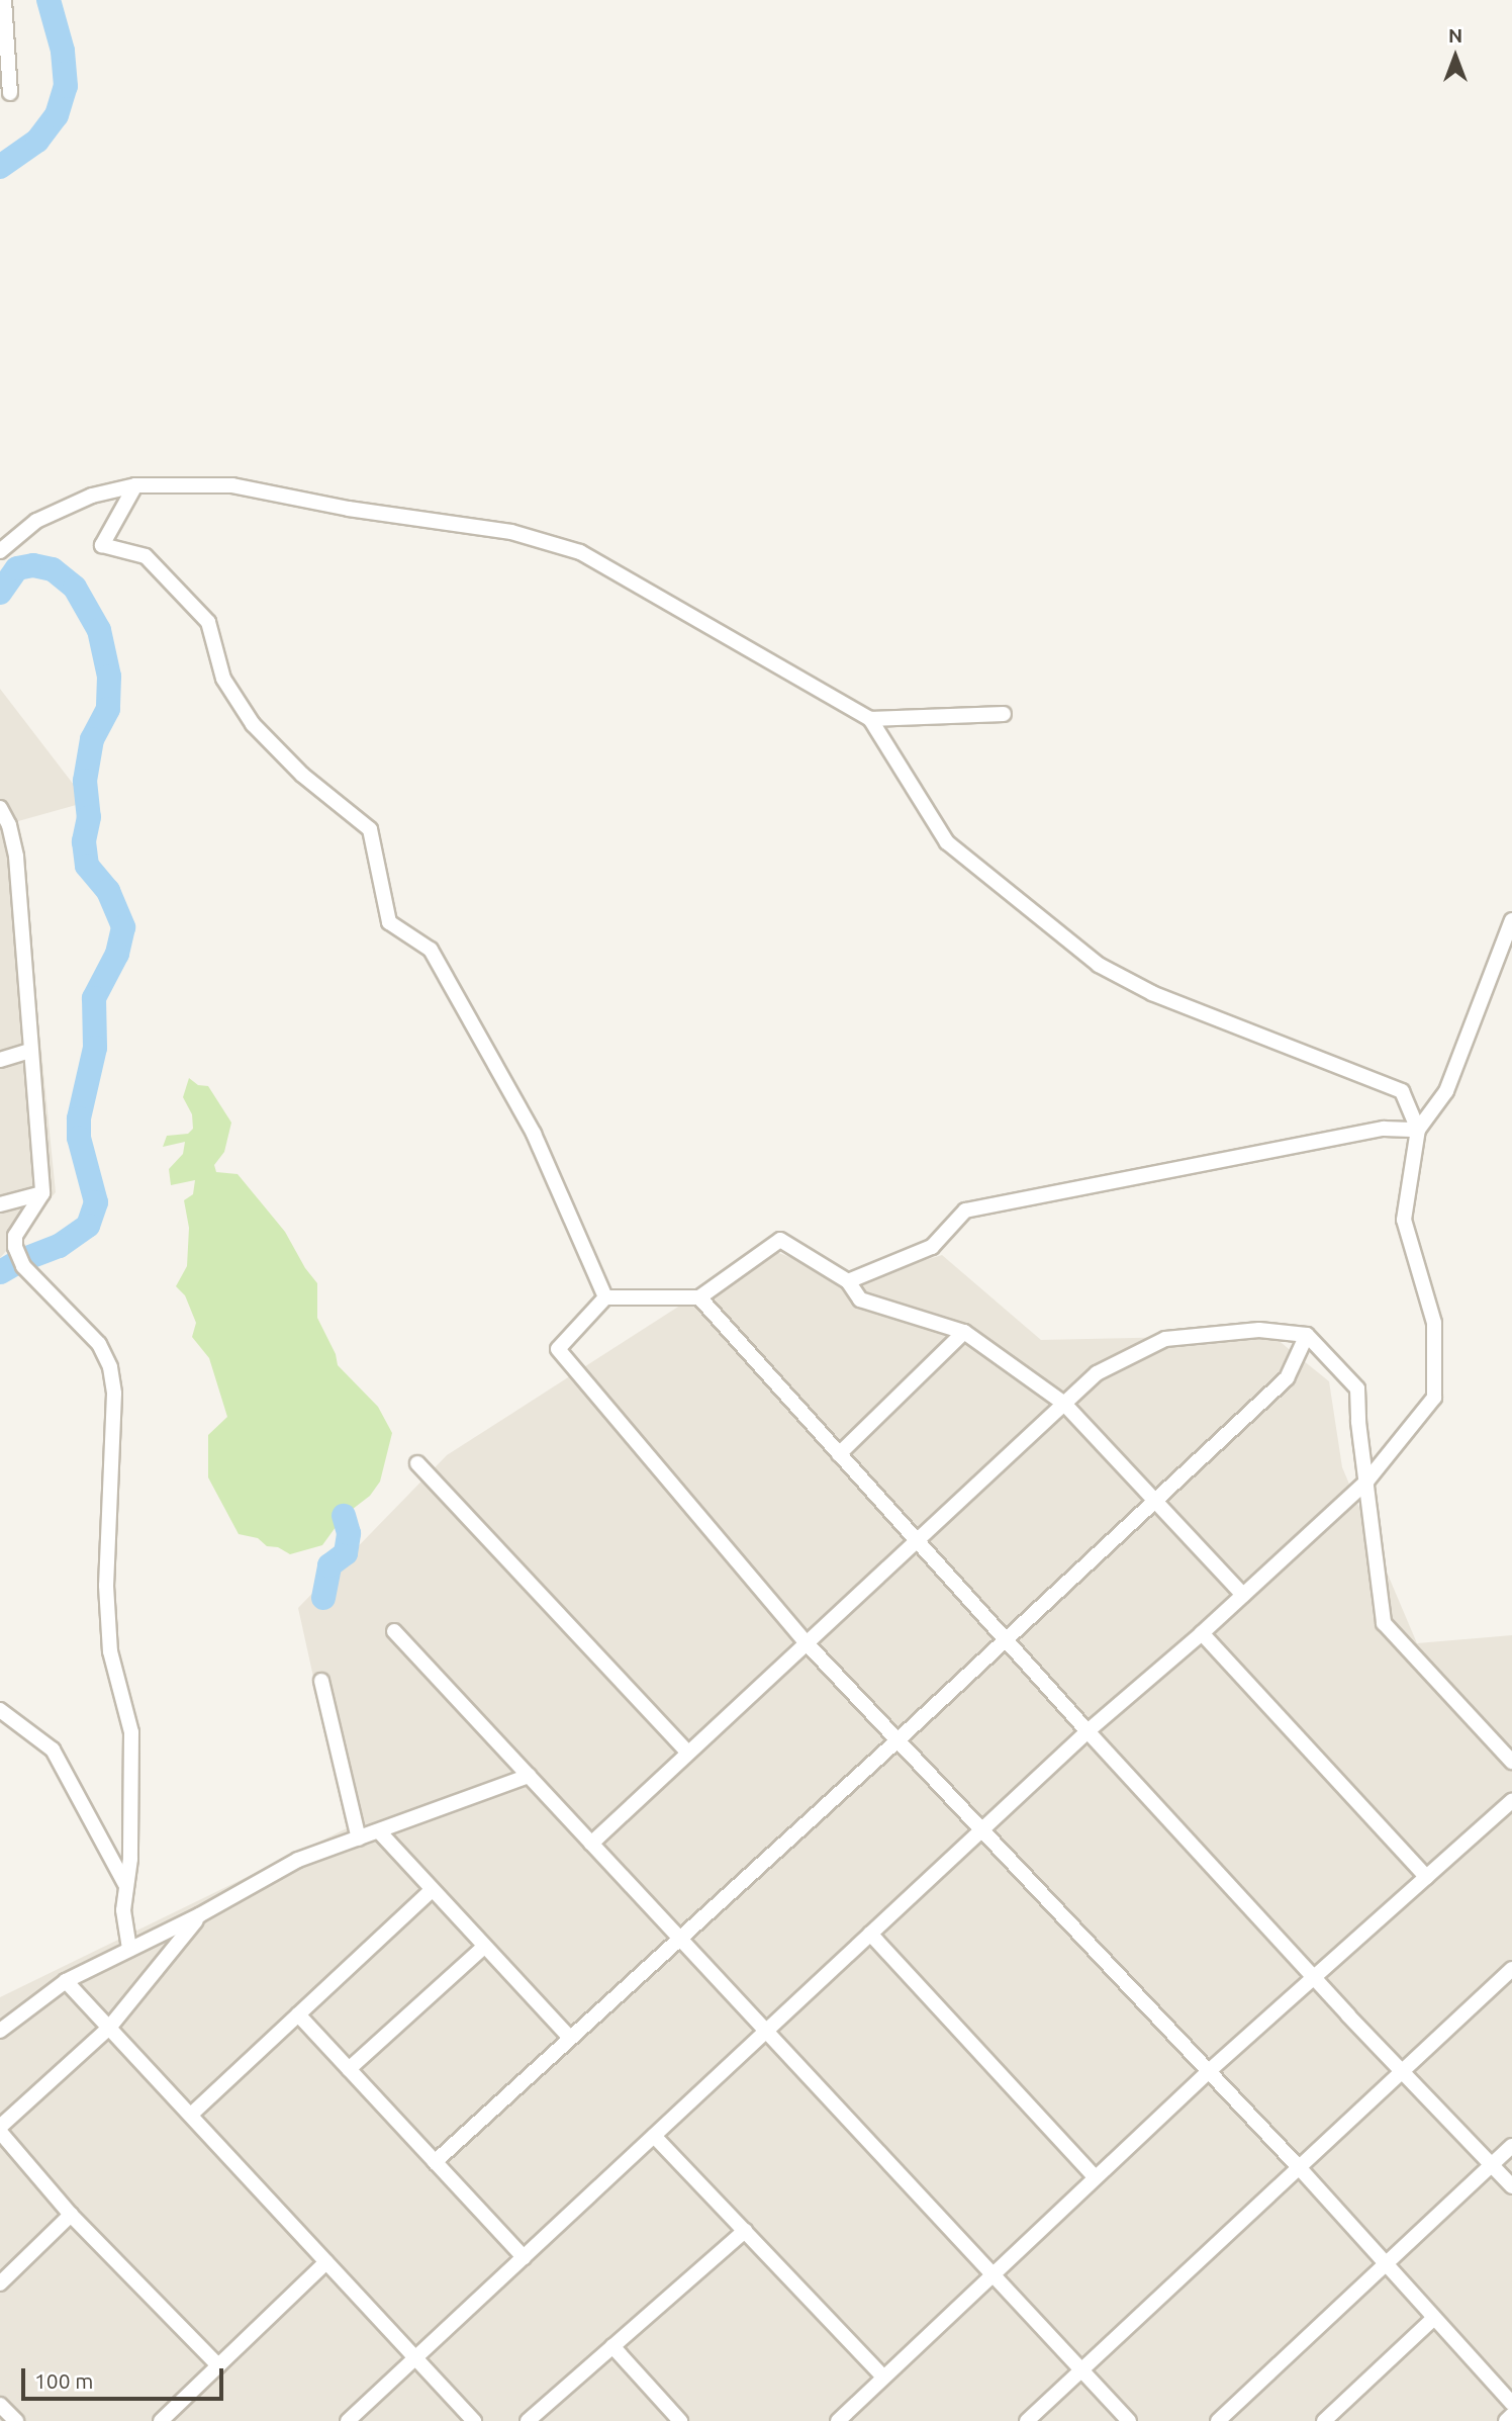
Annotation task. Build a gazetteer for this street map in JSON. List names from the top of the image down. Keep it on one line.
{"scale_bar":"100 m","north":"top"}
